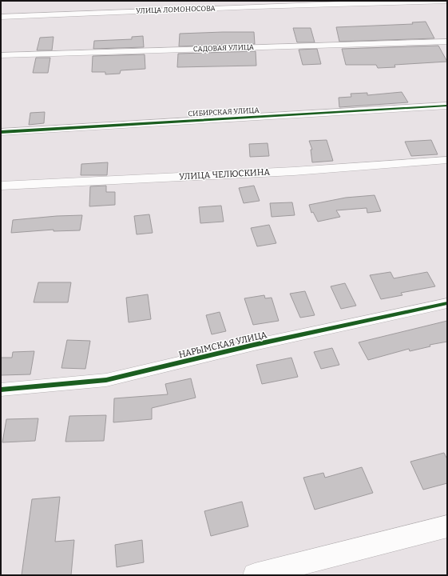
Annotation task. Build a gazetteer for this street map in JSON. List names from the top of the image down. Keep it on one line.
{"streets":{"street":["УЛИЦА ЛОМОНОСОВА","САДОВАЯ УЛИЦА","СИБИРСКАЯ УЛИЦА","УЛИЦА ЧЕЛЮСКИНА","НАРЫМСКАЯ УЛИЦА"]}}
